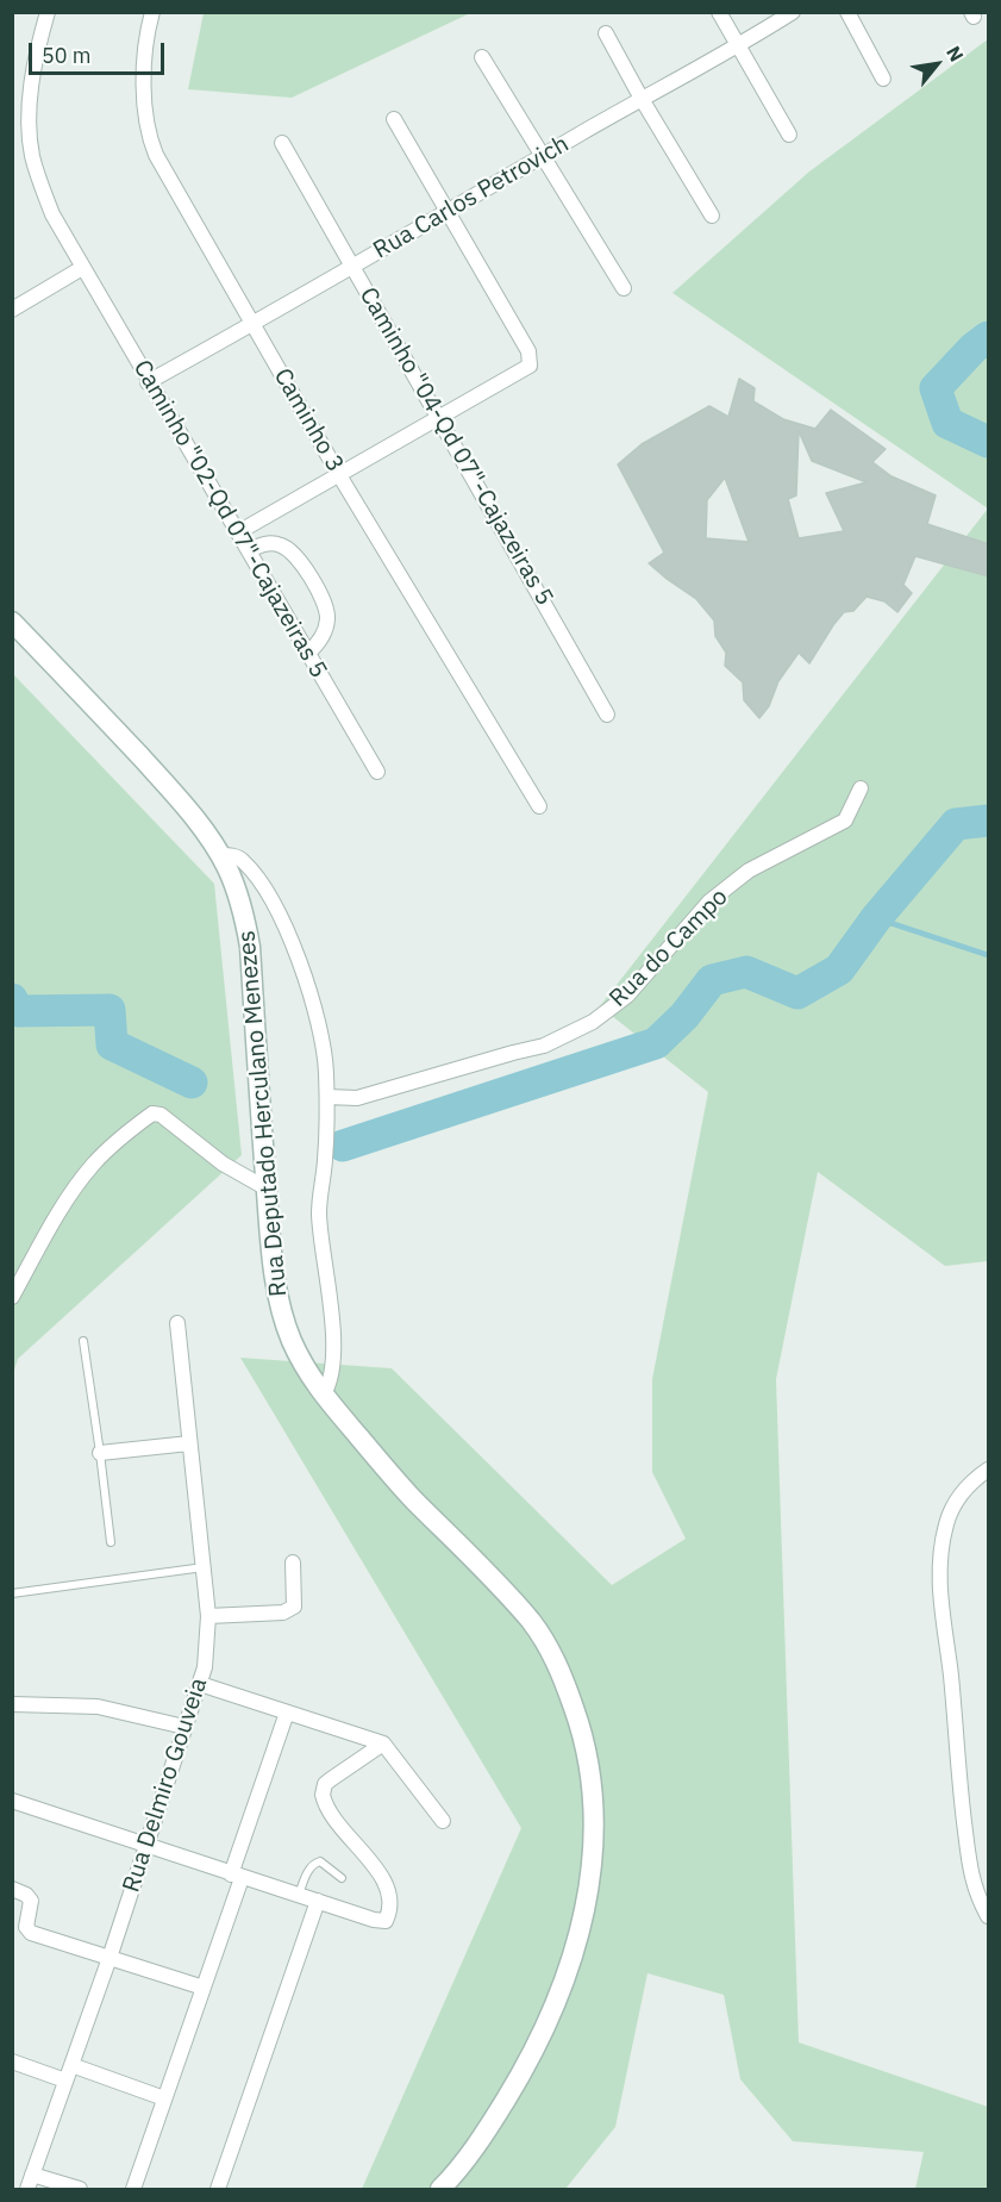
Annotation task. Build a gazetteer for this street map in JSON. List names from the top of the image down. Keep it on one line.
{"streets":{"main road":["Rua Deputado Herculano Menezes"],"street":["Rua Carlos Petrovich","Caminho 3","Caminho \"04-Qd 07\"-Cajazeiras 5","Caminho \"02-Qd 07\"-Cajazeiras 5","Rua do Campo","Rua Delmiro Gouveia"]},"crossings":[["Rua Carlos Petrovich","Caminho 3"],["Rua Carlos Petrovich","Caminho \"04-Qd 07\"-Cajazeiras 5"],["Rua Carlos Petrovich","Caminho \"02-Qd 07\"-Cajazeiras 5"]],"scale_bar":"50 m","north":"top right"}
